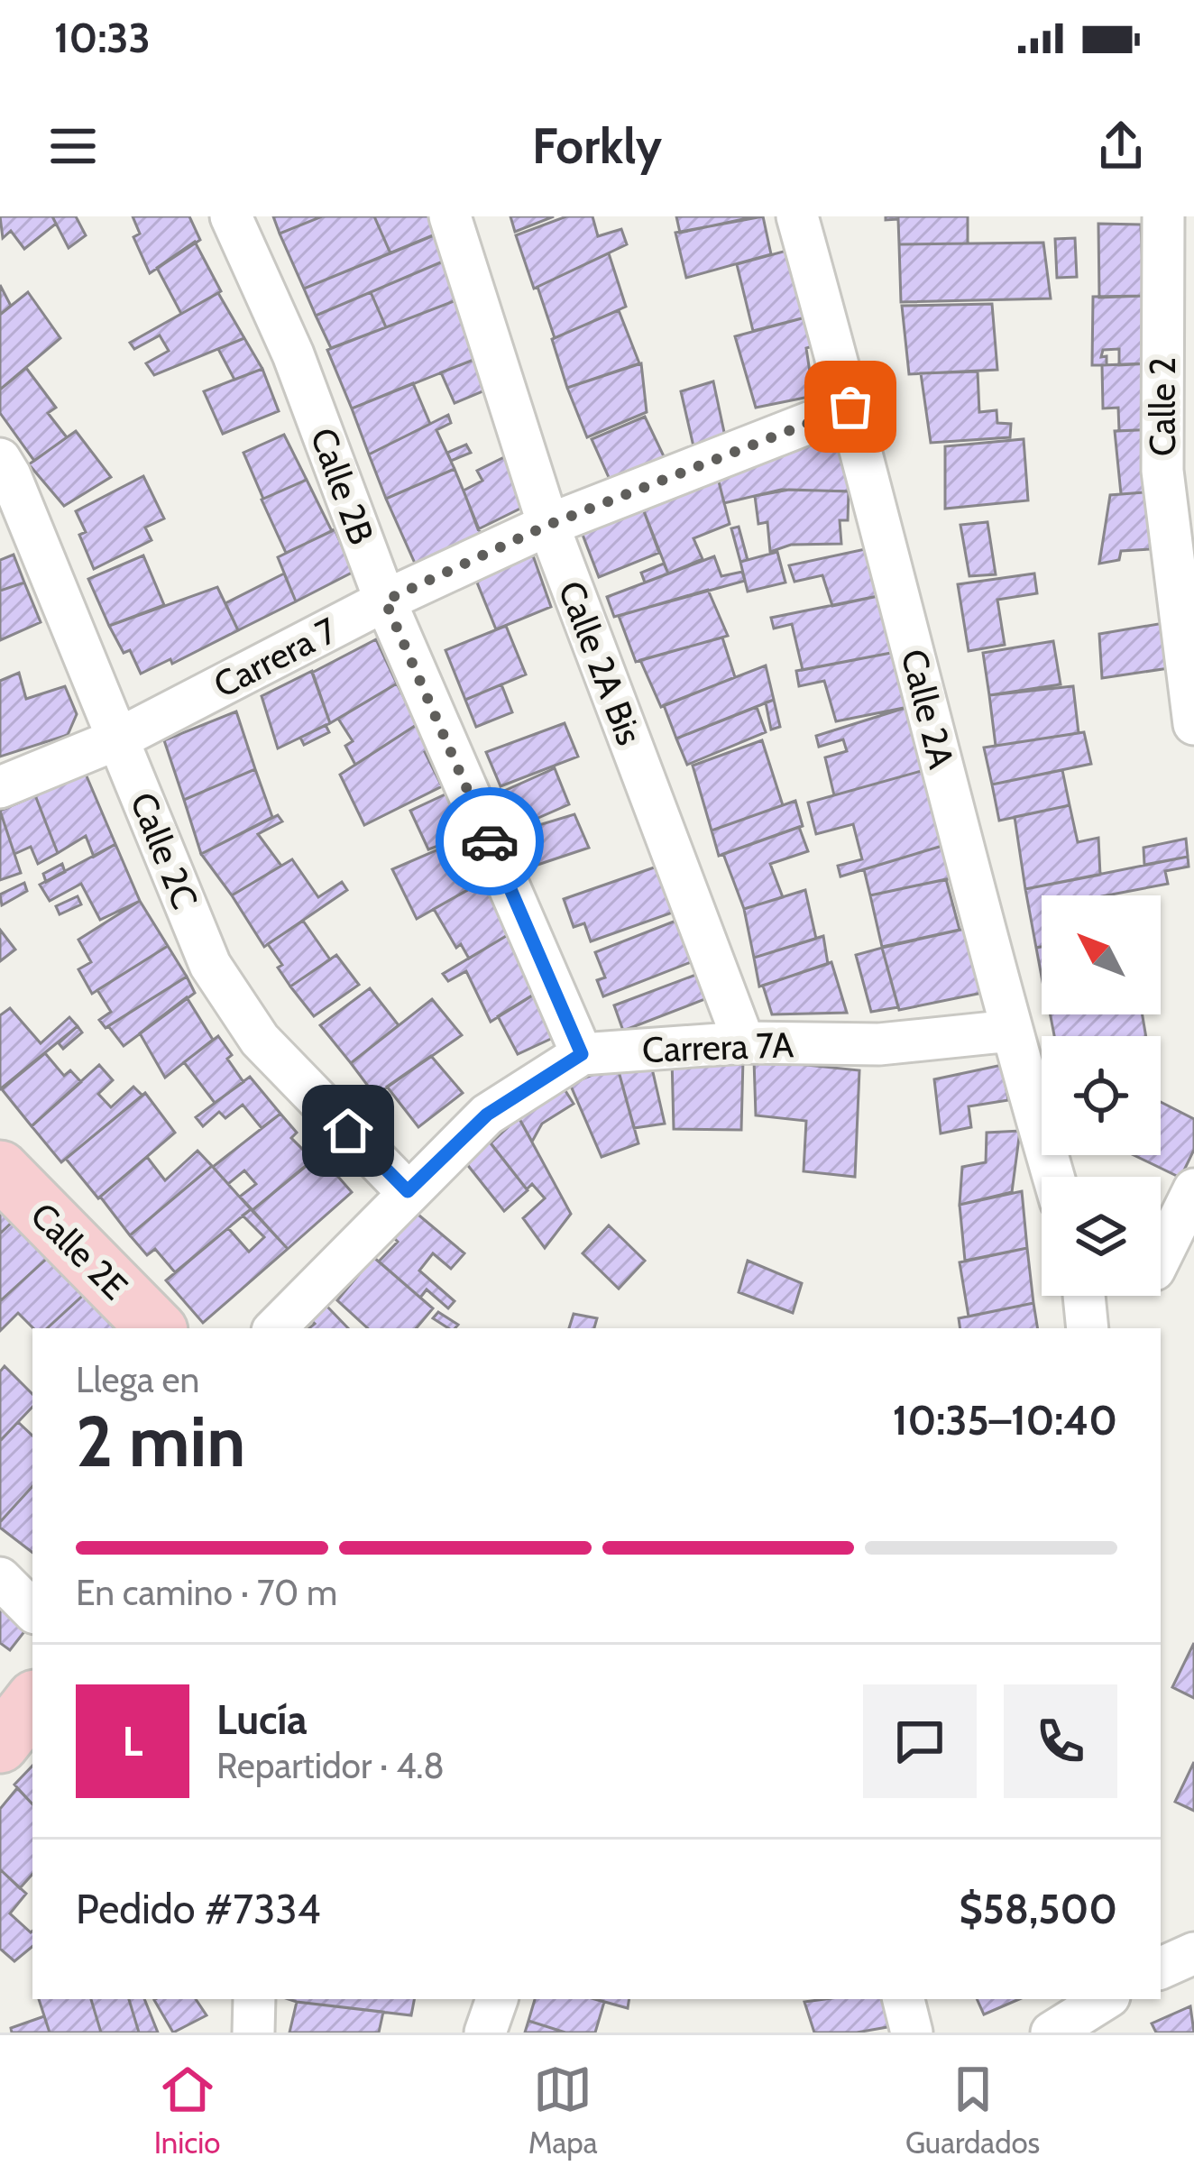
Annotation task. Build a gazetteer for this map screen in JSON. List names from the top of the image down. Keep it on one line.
{"streets":{"street":["Calle 2","Calle 2B","Carrera 7","Calle 2A Bis","Calle 2A","Calle 2C","Carrera 7A","Calle 2E"]},"crossings":[["Calle 2B","Carrera 7"],["Calle 2B","Carrera 7A"],["Carrera 7","Calle 2A Bis"],["Carrera 7","Calle 2A"],["Carrera 7","Calle 2C"],["Calle 2A Bis","Carrera 7A"],["Calle 2A","Carrera 7A"],["Calle 2C","Carrera 7A"]],"north":"top left","page":{"status":"10:33","header":"Forkly","heading":["2 min","Llega en","10:35–10:40"],"panel":["Lucía","Repartidor · 4.8","Pedido #7334","$58,500"],"bar":"En camino · 70 m","round":"L","tabs":["Inicio","Mapa","Guardados"]}}
